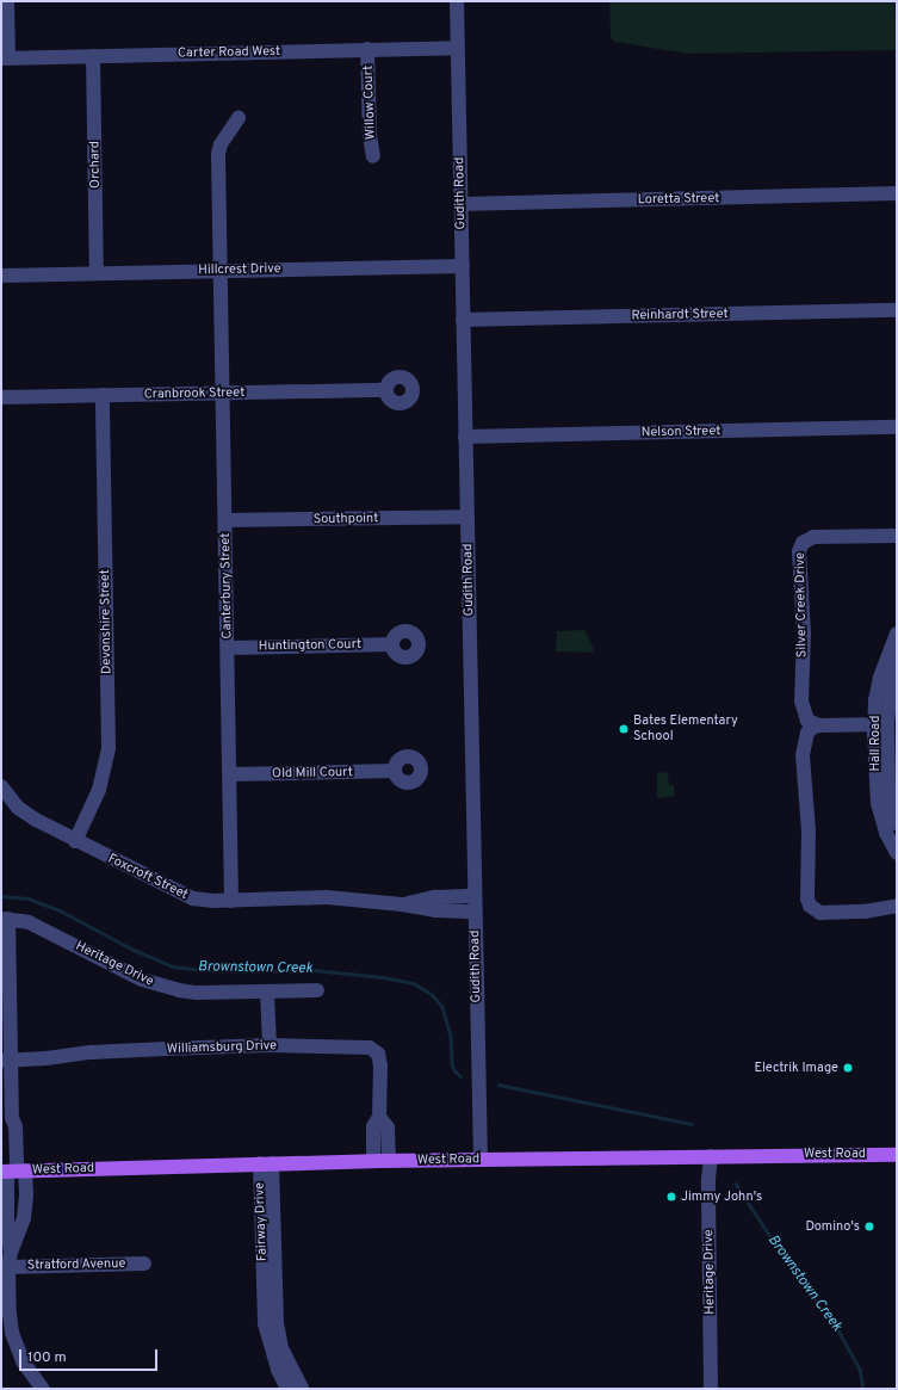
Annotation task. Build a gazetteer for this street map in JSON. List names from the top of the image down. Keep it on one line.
{"streets":{"main road":["West Road"],"street":["Carter Road West","Willow Court","Orchard","Gudith Road","Loretta Street","Hillcrest Drive","Reinhardt Street","Cranbrook Street","Nelson Street","Southpoint","Canterbury Street","Silver Creek Drive","Devonshire Street","Huntington Court","Hall Road","Old Mill Court","Foxcroft Street","Heritage Drive","Williamsburg Drive","Fairway Drive","Stratford Avenue"]},"crossings":[["Carter Road West","Willow Court"],["Carter Road West","Orchard"],["Carter Road West","Gudith Road"],["Orchard","Hillcrest Drive"],["Gudith Road","Loretta Street"],["Gudith Road","Hillcrest Drive"],["Gudith Road","Reinhardt Street"],["Gudith Road","Nelson Street"],["Gudith Road","Southpoint"],["Gudith Road","Foxcroft Street"],["Gudith Road","West Road"],["Hillcrest Drive","Canterbury Street"],["Cranbrook Street","Canterbury Street"],["Cranbrook Street","Devonshire Street"],["Southpoint","Canterbury Street"],["Canterbury Street","Huntington Court"],["Canterbury Street","Old Mill Court"],["Canterbury Street","Foxcroft Street"],["Devonshire Street","Foxcroft Street"],["Heritage Drive","West Road"],["Williamsburg Drive","West Road"],["West Road","Fairway Drive"]],"water":["Brownstown Creek"],"places":["Bates Elementary School","Electrik Image","Jimmy John's","Domino's"],"scale_bar":"100 m"}
